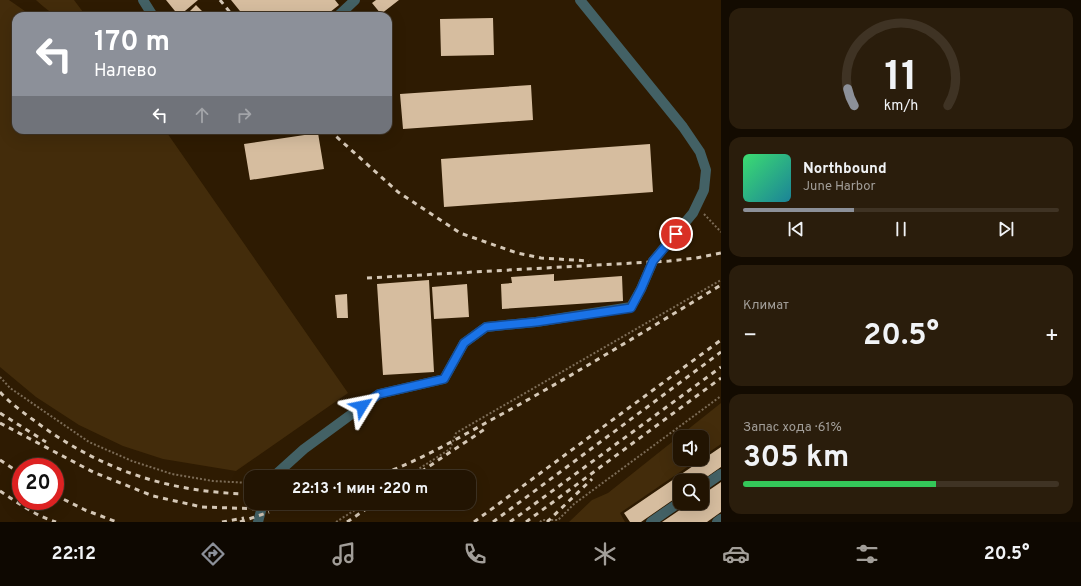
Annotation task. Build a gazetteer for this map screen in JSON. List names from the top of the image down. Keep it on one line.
{"page":{"turn":["170 m","Налево"],"song":["Northbound","June Harbor"],"tile":["Климат",["Запас хода · 61%","305 km"]],"heat":["−","20.5°","+"],"limit":"20","trip":"22:13 · 1 мин · 220 m","tabs":["22:12","20.5°"],"gauge":["11","km/h"]}}
